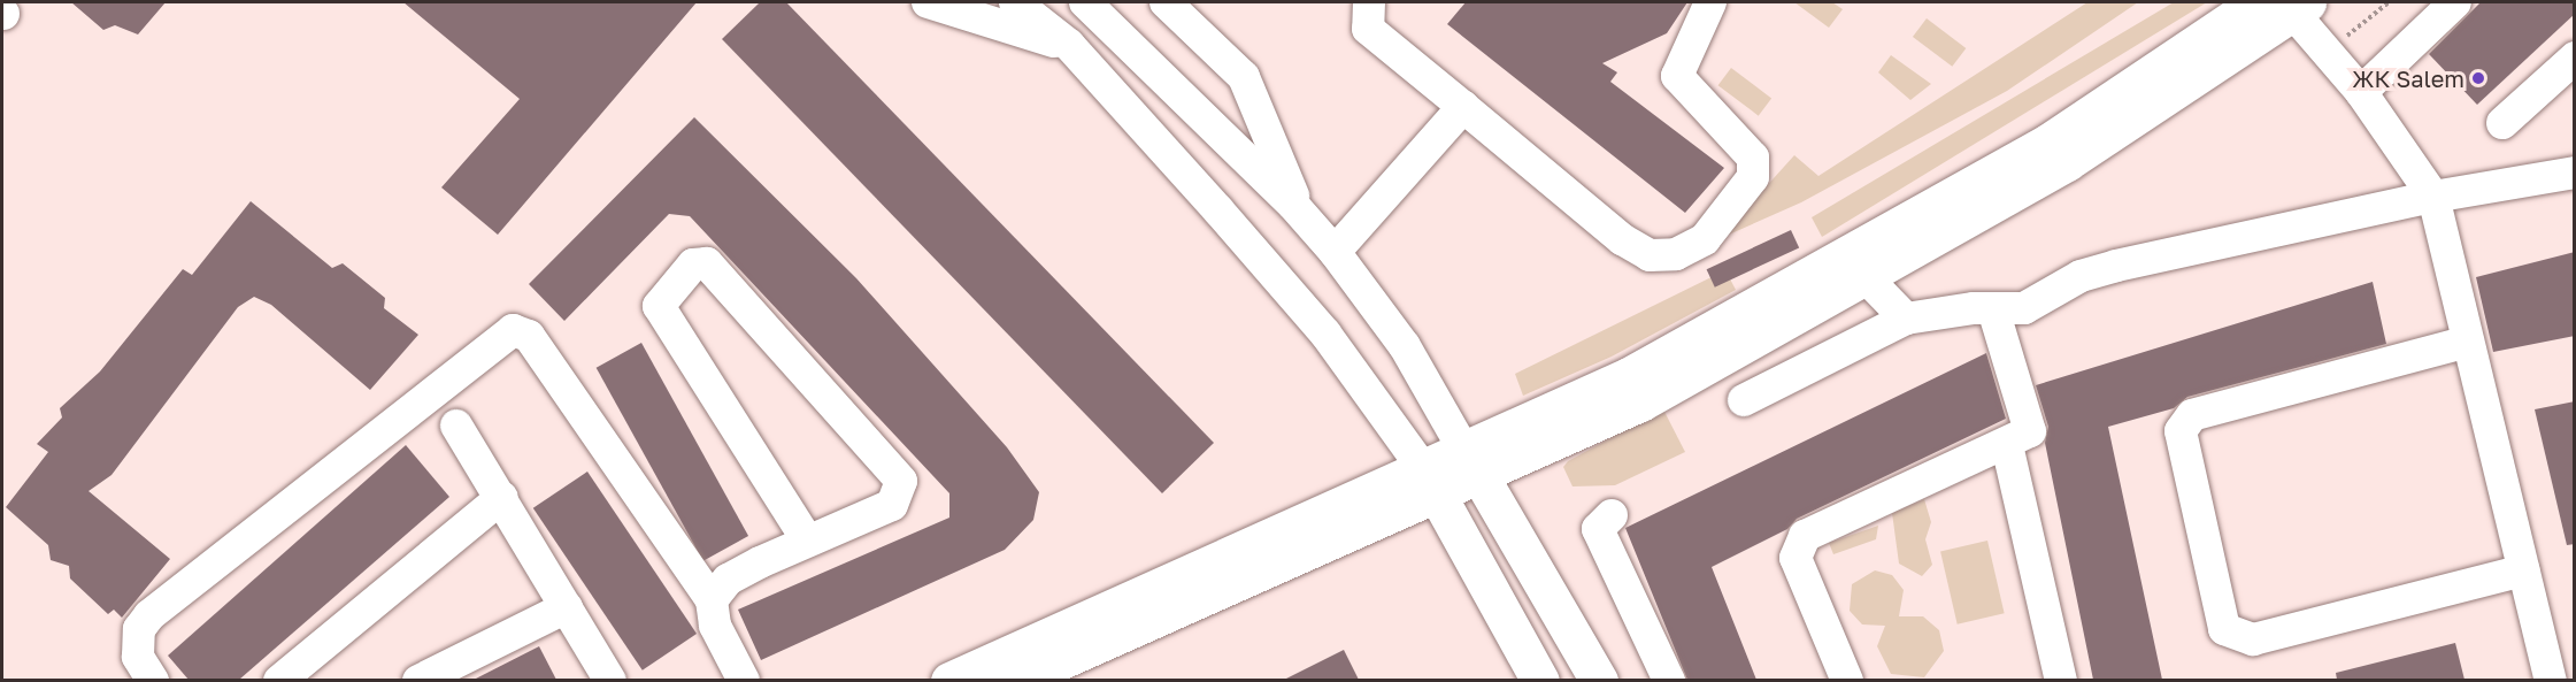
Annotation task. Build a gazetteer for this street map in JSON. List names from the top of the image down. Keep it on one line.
{"places":["ЖК Salem"]}
